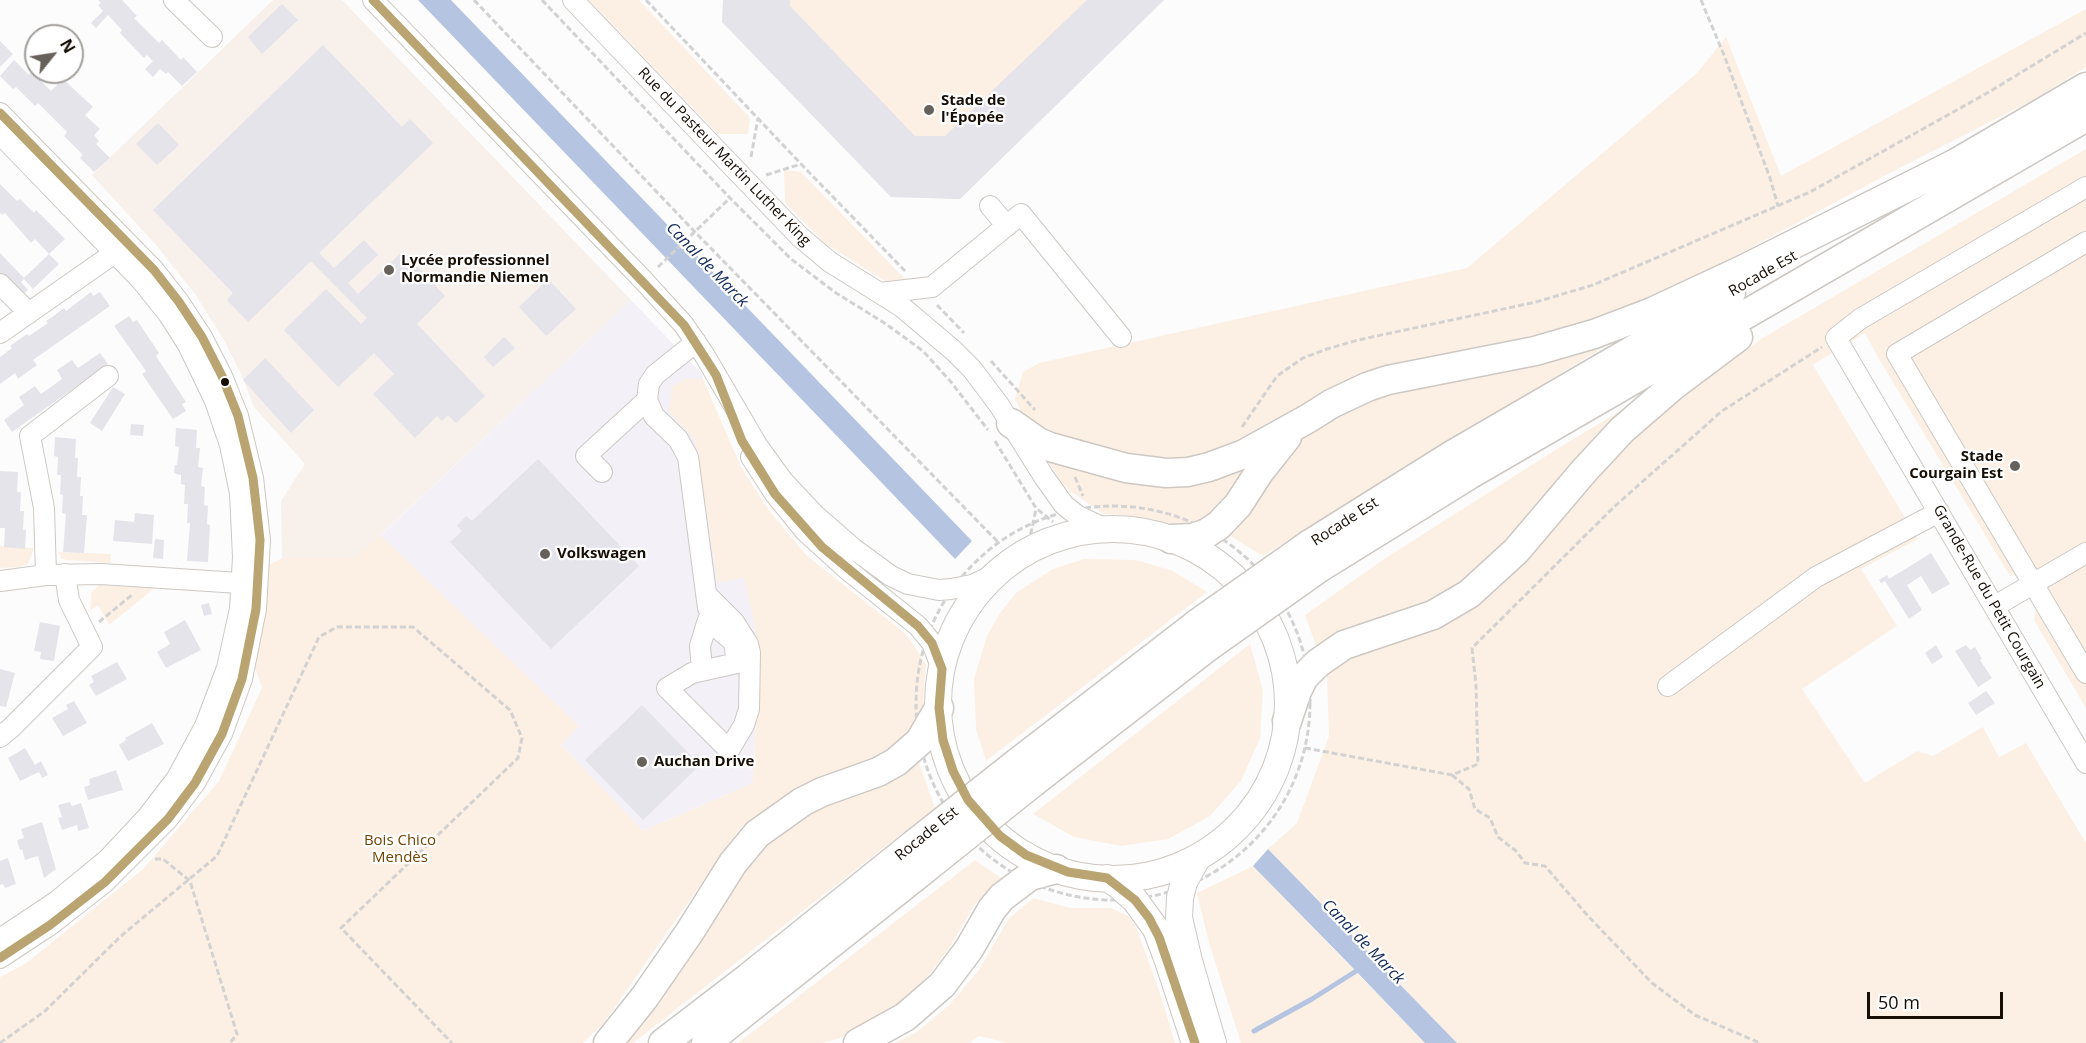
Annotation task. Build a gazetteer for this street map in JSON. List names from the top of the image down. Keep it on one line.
{"streets":{"highway":["Rocade Est"],"street":["Rue du Pasteur Martin Luther King","Grande-Rue du Petit Courgain"]},"water":["Canal de Marck"],"parks":["Bois Chico Mendès"],"places":["Stade de l'Épopée","Lycée professionnel Normandie Niemen","Stade Courgain Est","Volkswagen","Auchan Drive"],"scale_bar":"50 m","north":"top right"}
